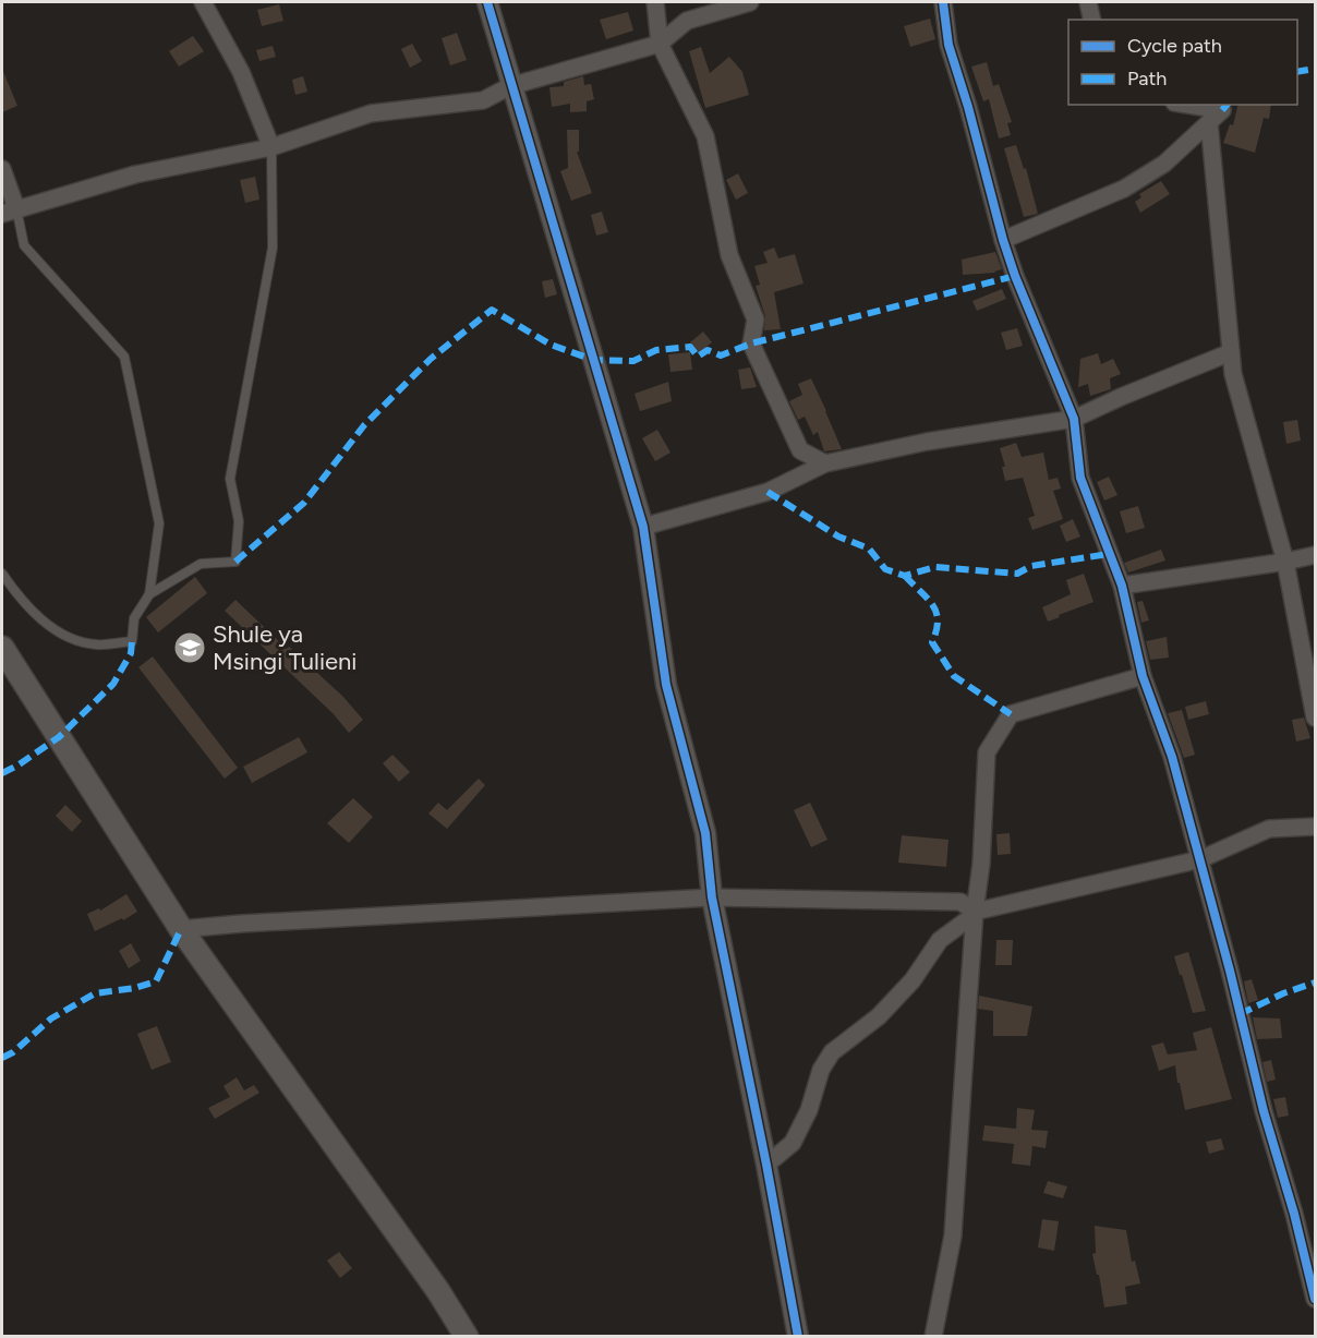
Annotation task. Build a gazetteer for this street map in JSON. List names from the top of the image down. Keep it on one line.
{"places":{"school or university":["Shule ya Msingi Tulieni"]},"legend":["Cycle path","Path"]}
